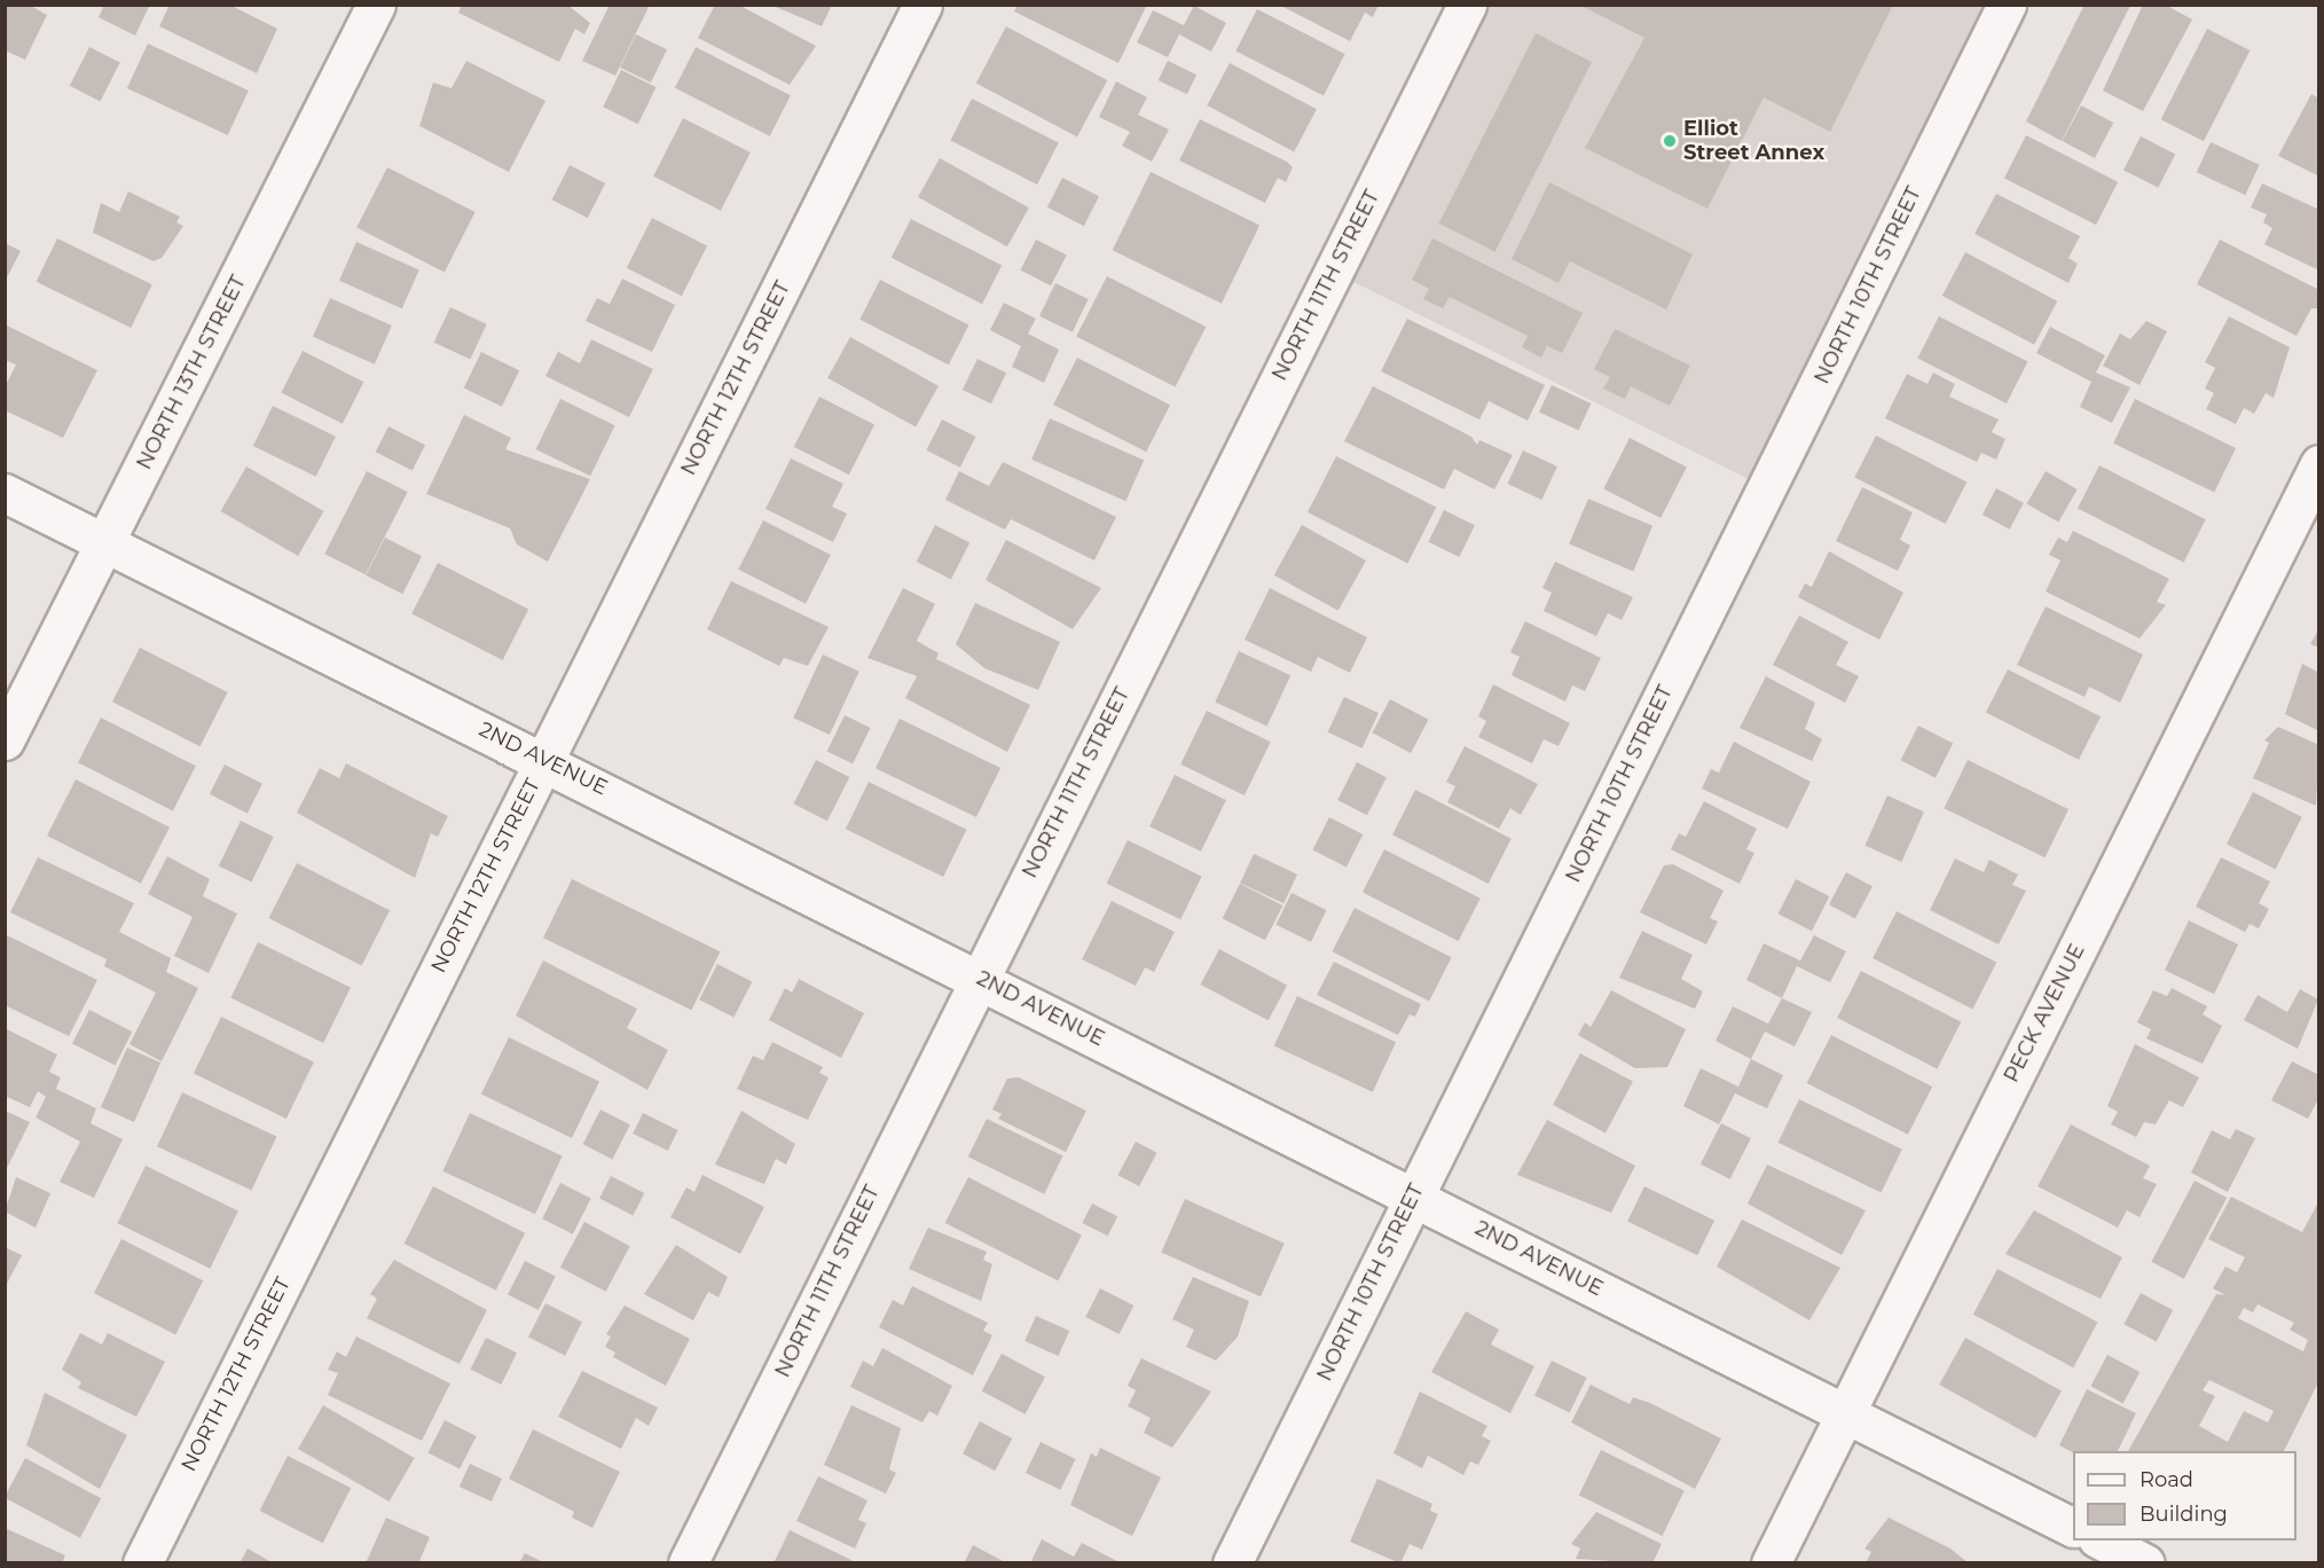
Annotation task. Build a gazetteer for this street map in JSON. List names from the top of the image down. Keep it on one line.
{"streets":{"street":["NORTH 11TH STREET","NORTH 10TH STREET","NORTH 13TH STREET","NORTH 12TH STREET","2ND AVENUE","PECK AVENUE"]},"crossings":[["NORTH 11TH STREET","2ND AVENUE"],["NORTH 10TH STREET","2ND AVENUE"],["NORTH 13TH STREET","2ND AVENUE"],["NORTH 12TH STREET","2ND AVENUE"],["2ND AVENUE","PECK AVENUE"]],"places":["Elliot Street Annex"],"legend":["Road","Building"]}
